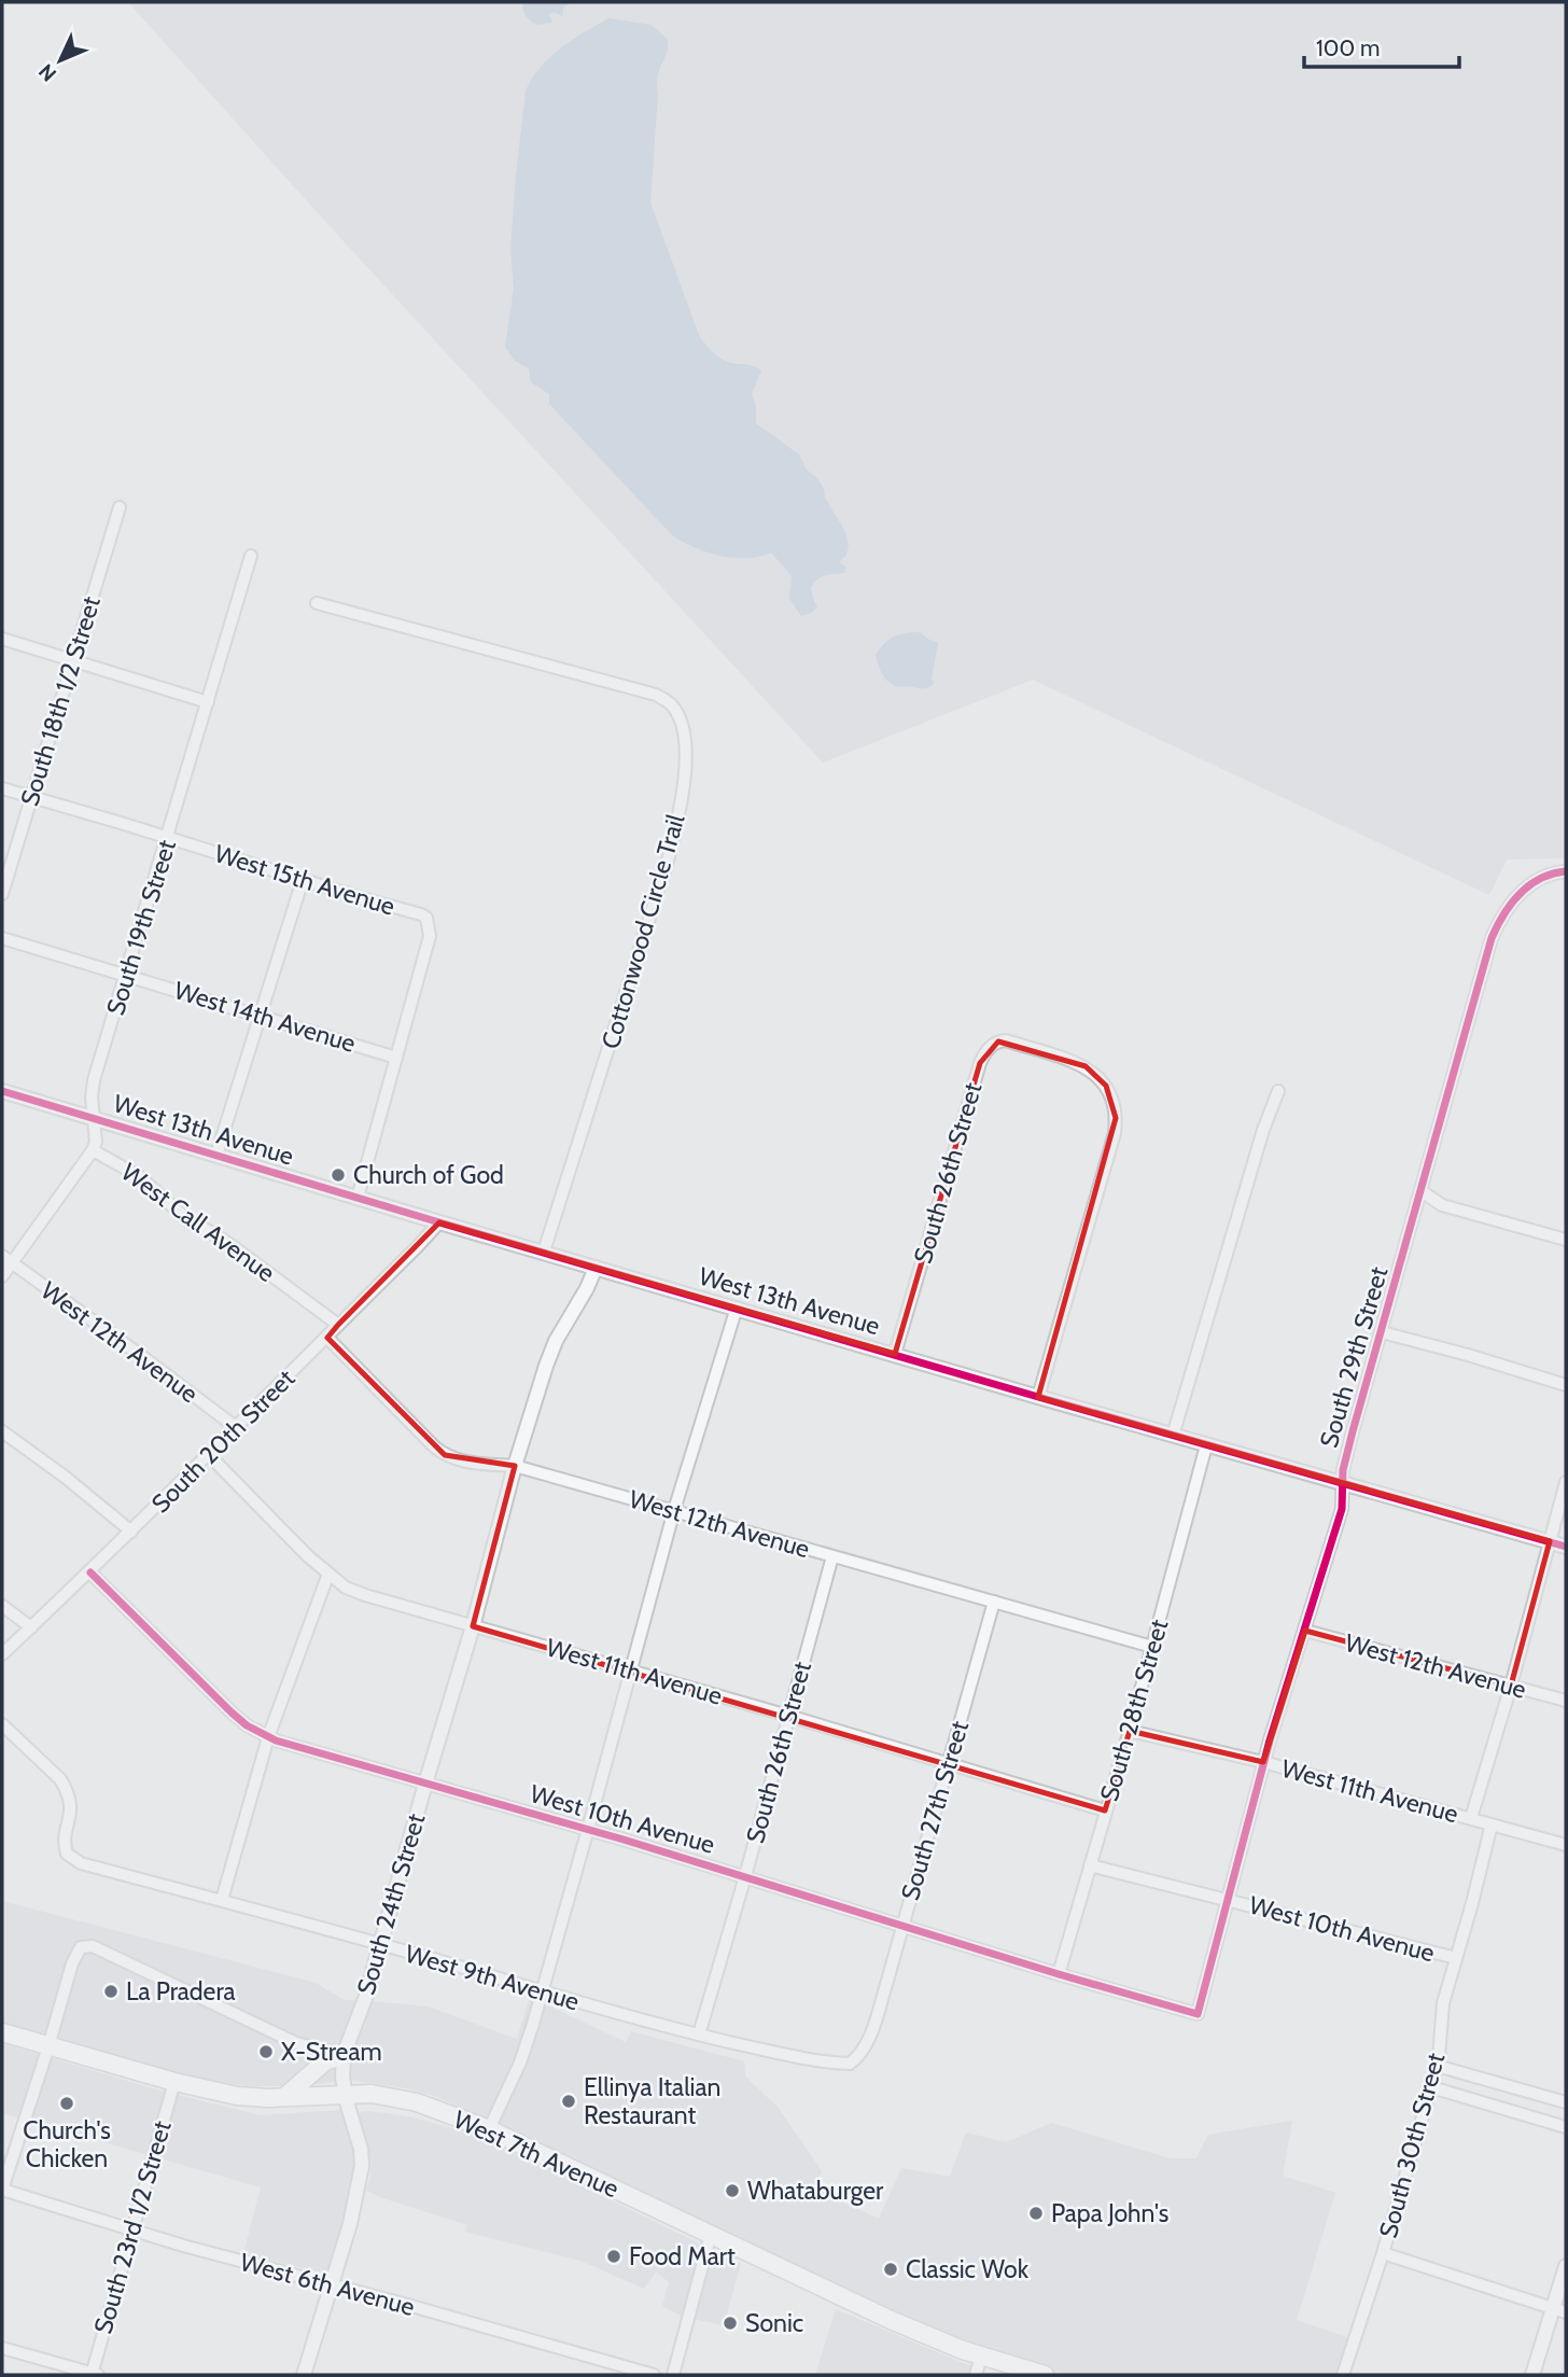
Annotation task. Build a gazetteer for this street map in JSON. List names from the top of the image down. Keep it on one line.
{"streets":{"main road":["West 7th Avenue"],"street":["South 18th 1/2 Street","West 15th Avenue","South 19th Street","Cottonwood Circle Trail","West 14th Avenue","West 13th Avenue","South 26th Street","West Call Avenue","West 12th Avenue","South 29th Street","South 20th Street","West 11th Avenue","South 28th Street","South 27th Street","West 10th Avenue","South 24th Street","West 9th Avenue","South 30th Street","South 23rd 1/2 Street","West 6th Avenue"]},"crossings":[["South 18th 1/2 Street","West 15th Avenue"],["West 15th Avenue","South 19th Street"],["West 15th Avenue","West 14th Avenue"],["South 19th Street","West 14th Avenue"],["South 19th Street","West 13th Avenue"],["South 19th Street","West Call Avenue"],["Cottonwood Circle Trail","West 13th Avenue"],["West 13th Avenue","South 26th Street"],["West 13th Avenue","South 29th Street"],["West 13th Avenue","South 20th Street"],["West 13th Avenue","South 28th Street"],["West 13th Avenue","South 24th Street"],["South 26th Street","West 12th Avenue"],["South 26th Street","West 11th Avenue"],["South 26th Street","West 10th Avenue"],["South 26th Street","West 9th Avenue"],["West Call Avenue","South 20th Street"],["West 12th Avenue","South 29th Street"],["West 12th Avenue","South 20th Street"],["West 12th Avenue","South 28th Street"],["West 12th Avenue","South 27th Street"],["West 12th Avenue","South 24th Street"],["South 29th Street","West 11th Avenue"],["South 29th Street","West 10th Avenue"],["South 20th Street","West 11th Avenue"],["South 20th Street","West 10th Avenue"],["West 11th Avenue","South 28th Street"],["West 11th Avenue","South 27th Street"],["West 11th Avenue","South 24th Street"],["West 11th Avenue","South 30th Street"],["South 28th Street","West 10th Avenue"],["South 27th Street","West 10th Avenue"],["South 27th Street","West 9th Avenue"],["West 10th Avenue","South 24th Street"],["West 10th Avenue","South 30th Street"],["South 24th Street","West 9th Avenue"],["South 24th Street","West 7th Avenue"],["South 24th Street","West 6th Avenue"],["West 7th Avenue","South 23rd 1/2 Street"],["South 23rd 1/2 Street","West 6th Avenue"]],"places":["Church of God","La Pradera","X-Stream","Ellinya Italian Restaurant","Church's Chicken","Whataburger","Papa John's","Food Mart","Classic Wok","Sonic"],"scale_bar":"100 m","north":"bottom left"}
